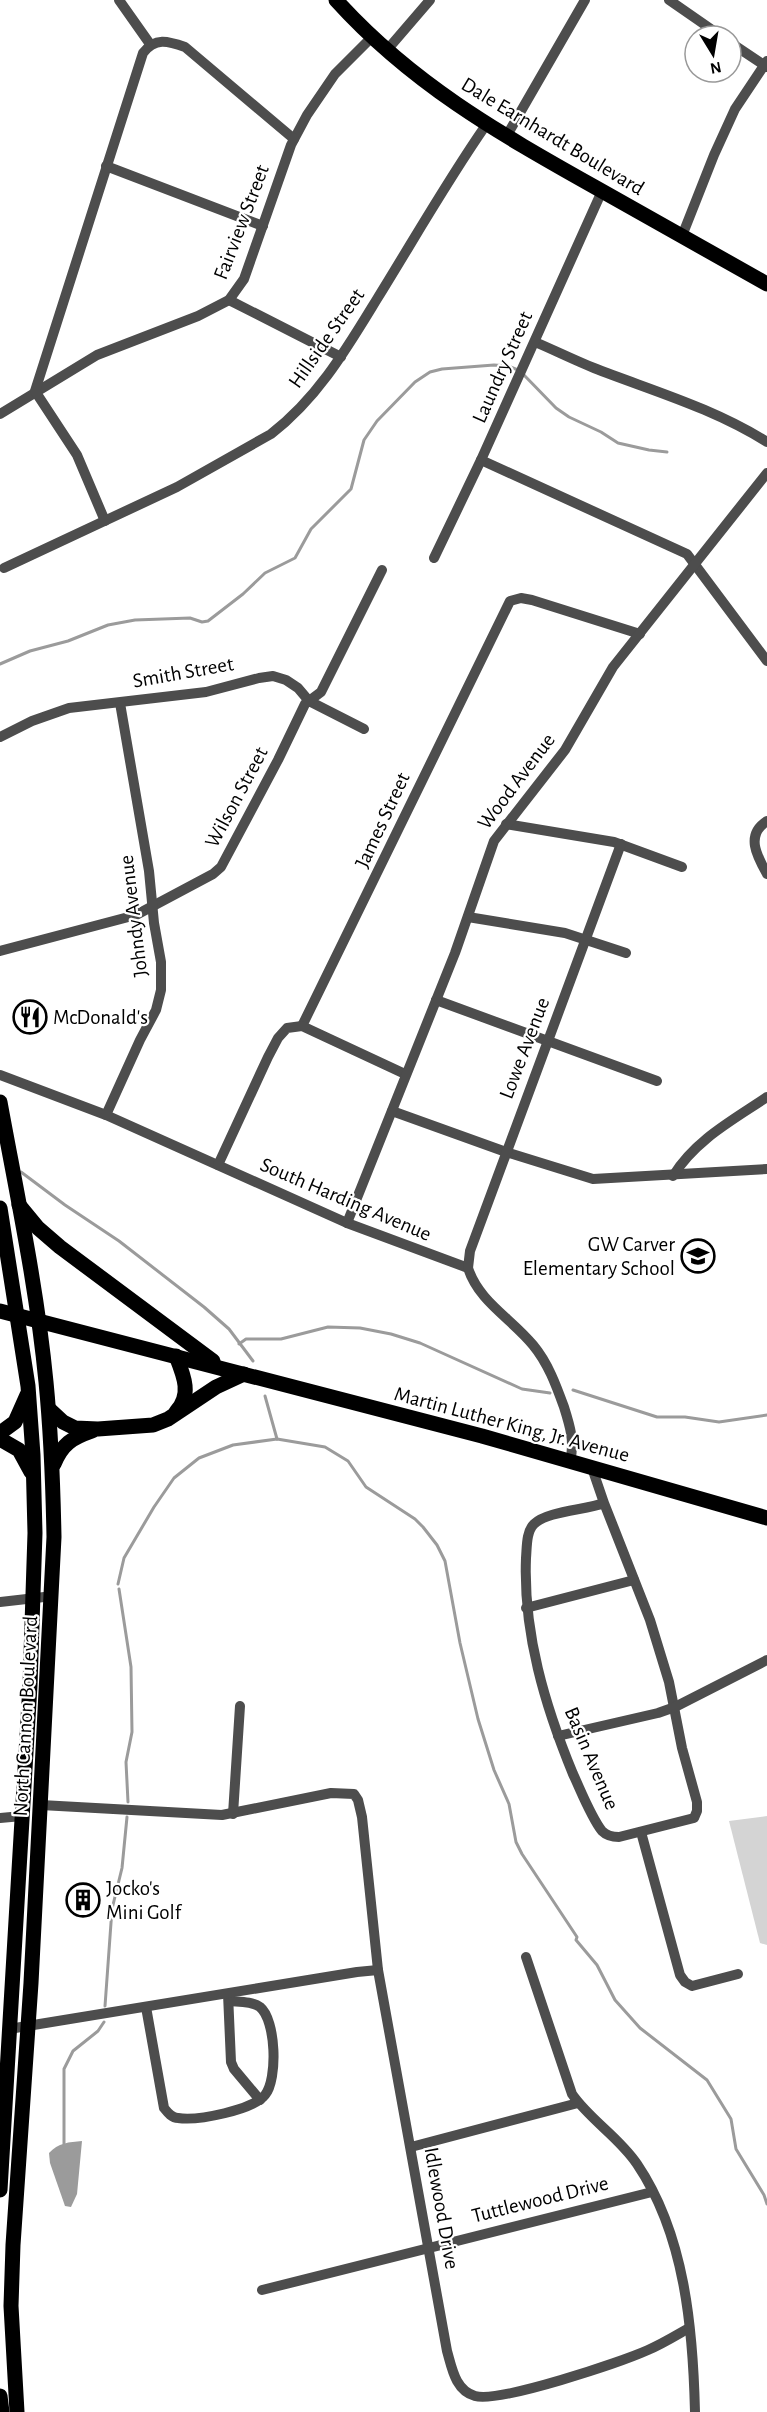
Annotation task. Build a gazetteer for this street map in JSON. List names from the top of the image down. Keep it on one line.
{"streets":{"main road":["Dale Earnhardt Boulevard","Martin Luther King, Jr. Avenue","North Cannon Boulevard"],"street":["Fairview Street","Hillside Street","Laundry Street","Smith Street","Wood Avenue","Wilson Street","James Street","Johndy Avenue","Lowe Avenue","South Harding Avenue","Basin Avenue","Tuttlewood Drive","Idlewood Drive"]},"crossings":[["Dale Earnhardt Boulevard","Fairview Street"],["Dale Earnhardt Boulevard","Hillside Street"],["Dale Earnhardt Boulevard","Laundry Street"],["Smith Street","Wilson Street"],["Smith Street","Johndy Avenue"],["Wood Avenue","James Street"],["Wood Avenue","South Harding Avenue"],["Wilson Street","Johndy Avenue"],["Johndy Avenue","South Harding Avenue"],["Lowe Avenue","South Harding Avenue"],["Tuttlewood Drive","Idlewood Drive"]],"places":{"restaurant":["McDonald's"],"school or university":["GW Carver Elementary School"],"building":["Jocko's Mini Golf"]},"north":"bottom"}
